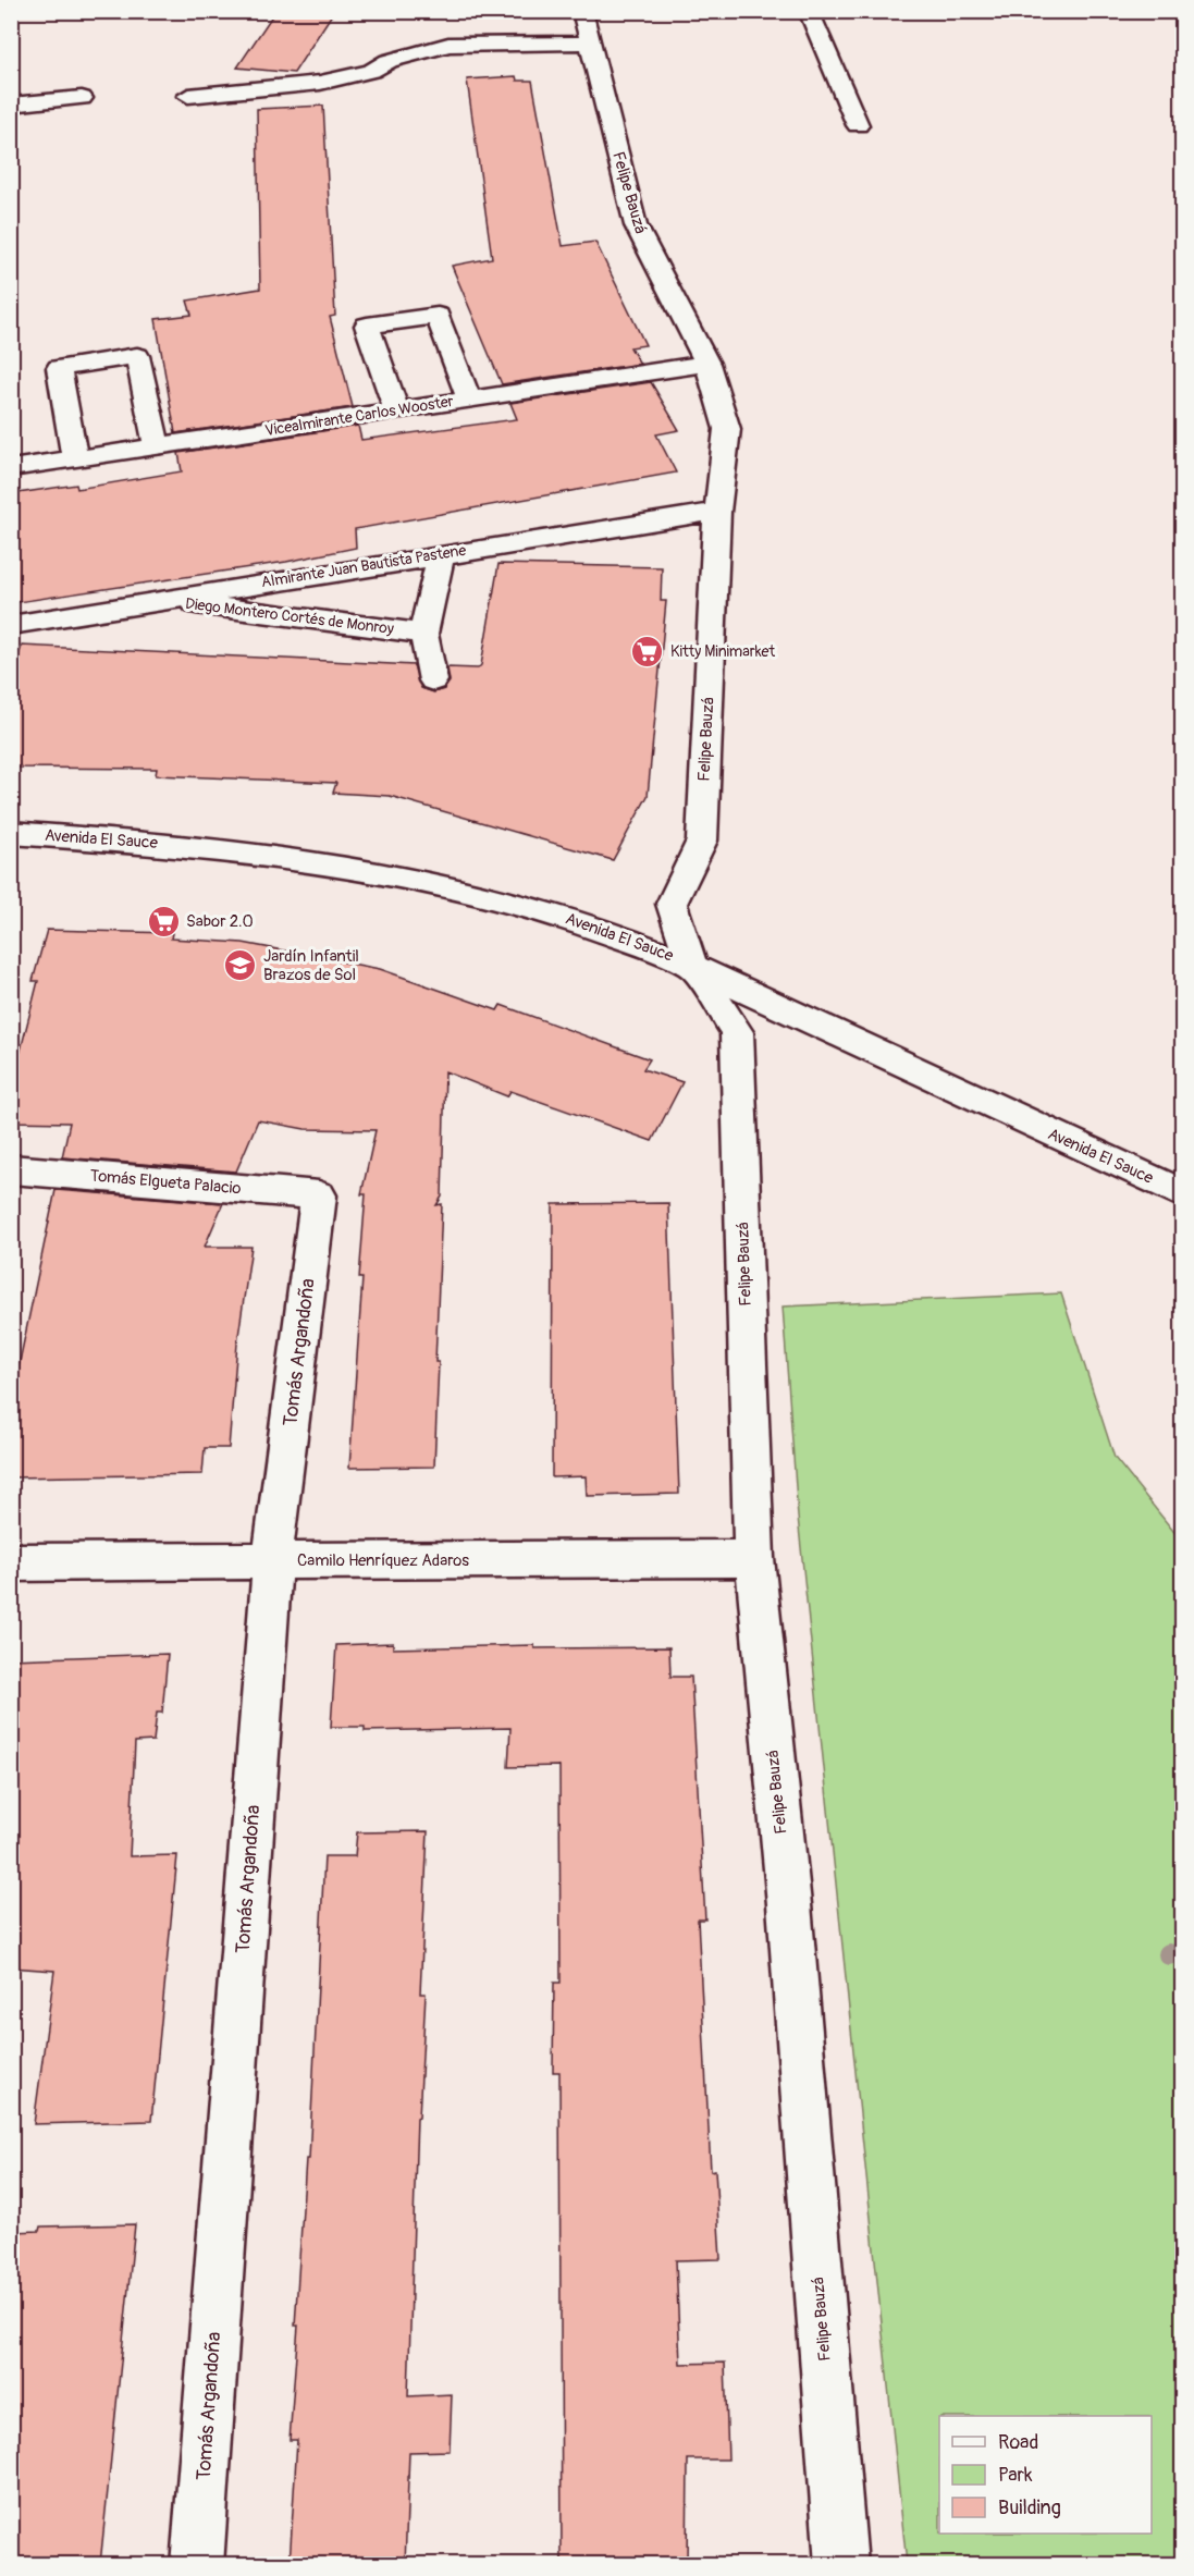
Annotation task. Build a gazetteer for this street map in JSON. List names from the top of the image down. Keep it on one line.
{"streets":{"street":["Felipe Bauzá","Vicealmirante Carlos Wooster","Almirante Juan Bautista Pastene","Diego Montero Cortés de Monroy","Avenida El Sauce","Tomás Elgueta Palacio","Tomás Argandoña","Camilo Henríquez Adaros"]},"crossings":[["Felipe Bauzá","Vicealmirante Carlos Wooster"],["Felipe Bauzá","Almirante Juan Bautista Pastene"],["Felipe Bauzá","Avenida El Sauce"],["Felipe Bauzá","Camilo Henríquez Adaros"],["Almirante Juan Bautista Pastene","Diego Montero Cortés de Monroy"],["Tomás Elgueta Palacio","Tomás Argandoña"],["Tomás Argandoña","Camilo Henríquez Adaros"]],"places":{"supermarket":["Kitty Minimarket","Sabor 2.0"],"school or university":["Jardín Infantil Brazos de Sol"]},"legend":["Road","Park","Building"]}
